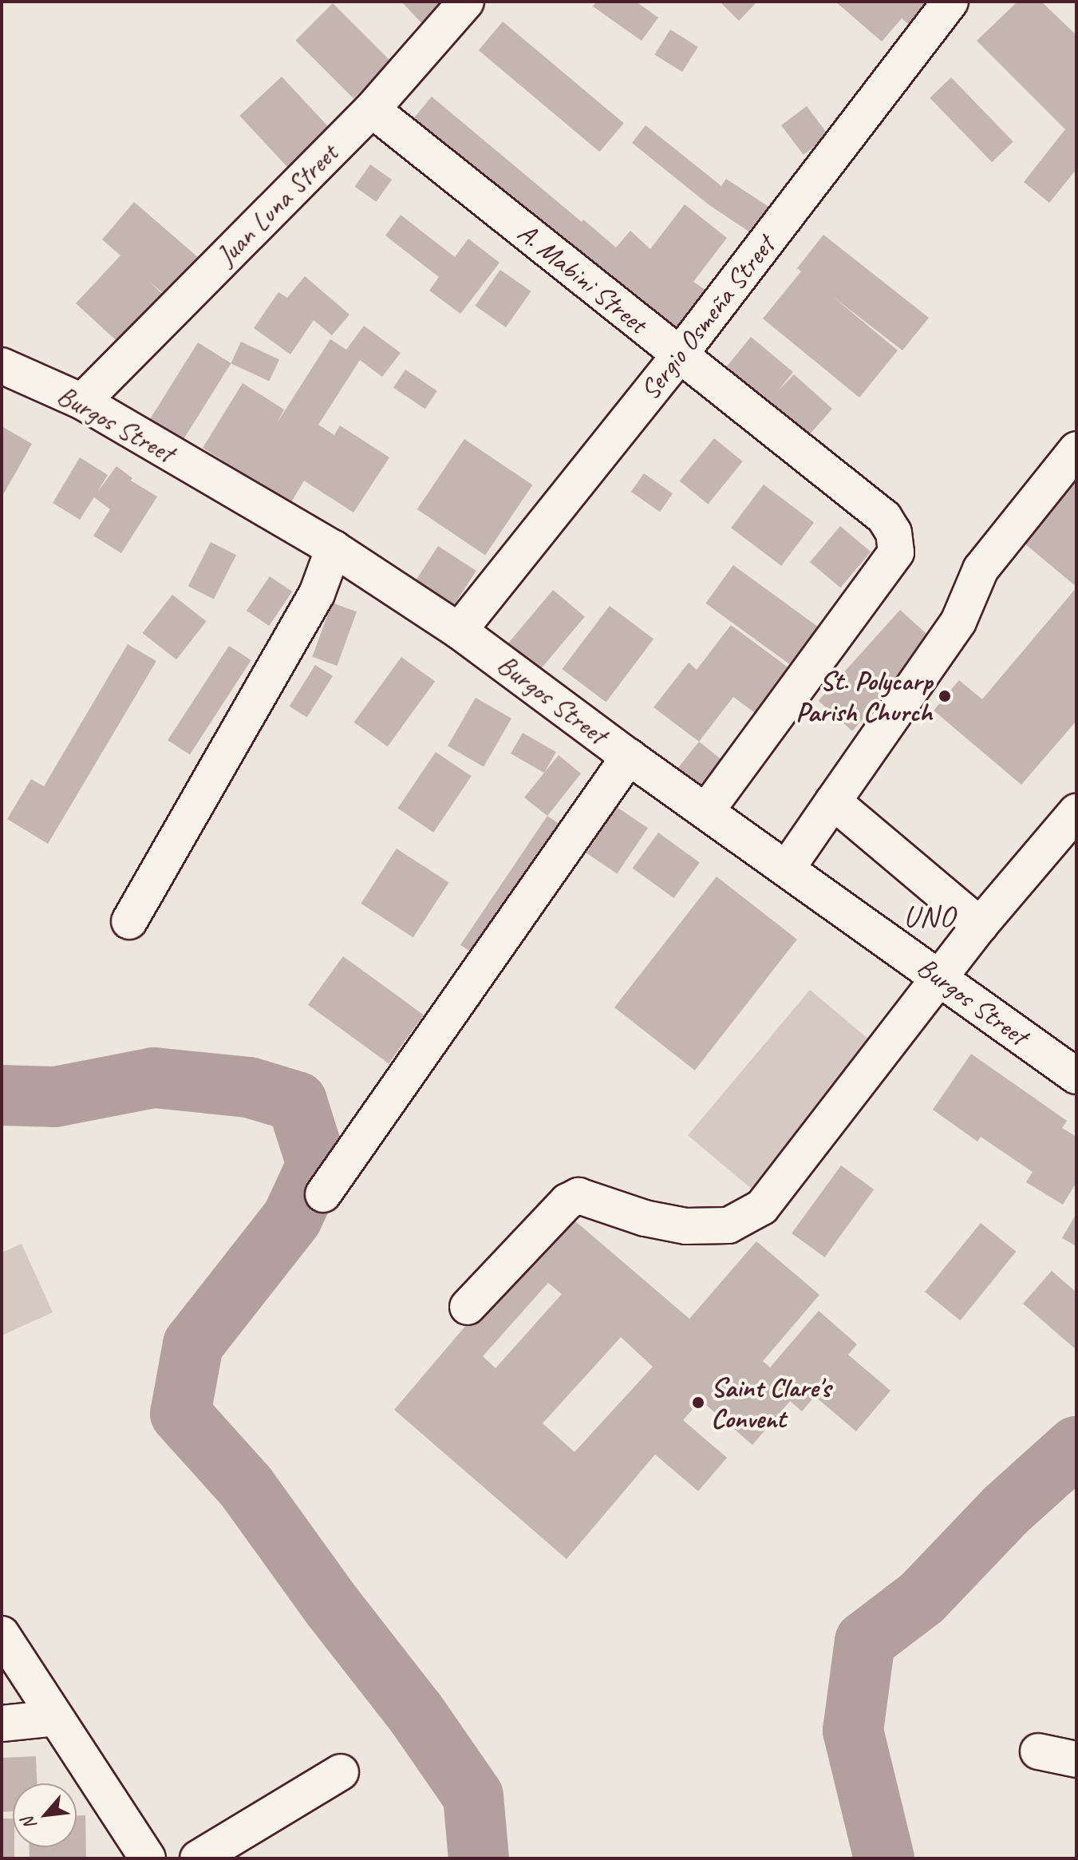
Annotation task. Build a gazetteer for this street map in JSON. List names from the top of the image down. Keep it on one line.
{"streets":{"street":["Juan Luna Street","A. Mabini Street","Sergio Osmeña Street","Burgos Street"]},"crossings":[["Juan Luna Street","A. Mabini Street"],["Juan Luna Street","Burgos Street"],["A. Mabini Street","Sergio Osmeña Street"],["A. Mabini Street","Burgos Street"],["Sergio Osmeña Street","Burgos Street"]],"districts":["UNO"],"places":["St. Polycarp Parish Church","Saint Clare's Convent"],"north":"bottom left"}
